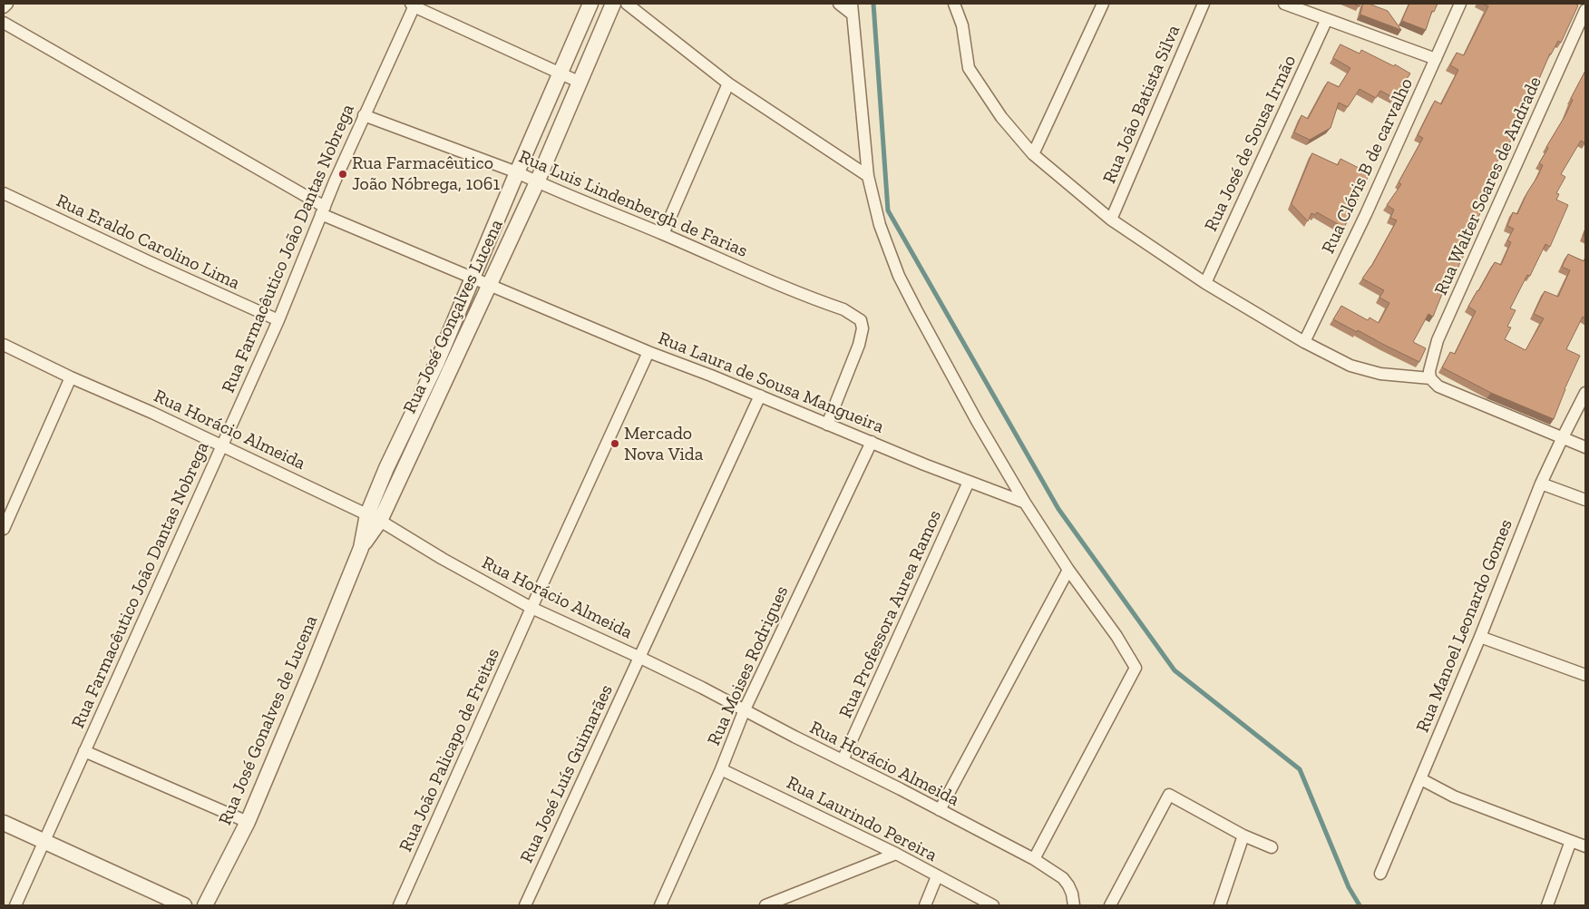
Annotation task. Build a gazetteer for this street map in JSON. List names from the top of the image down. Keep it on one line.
{"streets":{"street":["Rua João Batista Silva","Rua José de Sousa Irmão","Rua Clóvis B de carvalho","Rua Walter Soares de Andrade","Rua Luis Lindenbergh de Farias","Rua Eraldo Carolino Lima","Rua Farmacêutico João Dantas Nobrega","Rua José Gonçalves Lucena","Rua Laura de Sousa Mangueira","Rua Horácio Almeida","Rua Professora Aurea Ramos","Rua Manoel Leonardo Gomes","Rua Moises Rodrigues","Rua José Gonalves de Lucena","Rua João Palicapo de Freitas","Rua José Luís Guimarães","Rua Laurindo Pereira"]},"crossings":[["Rua Luis Lindenbergh de Farias","Rua Farmacêutico João Dantas Nobrega"],["Rua Luis Lindenbergh de Farias","Rua José Gonçalves Lucena"],["Rua Luis Lindenbergh de Farias","Rua Laura de Sousa Mangueira"],["Rua Eraldo Carolino Lima","Rua Farmacêutico João Dantas Nobrega"],["Rua Farmacêutico João Dantas Nobrega","Rua Laura de Sousa Mangueira"],["Rua Farmacêutico João Dantas Nobrega","Rua Horácio Almeida"],["Rua José Gonçalves Lucena","Rua Laura de Sousa Mangueira"],["Rua José Gonçalves Lucena","Rua Horácio Almeida"],["Rua José Gonçalves Lucena","Rua José Gonalves de Lucena"],["Rua Laura de Sousa Mangueira","Rua Professora Aurea Ramos"],["Rua Laura de Sousa Mangueira","Rua Moises Rodrigues"],["Rua Laura de Sousa Mangueira","Rua João Palicapo de Freitas"],["Rua Laura de Sousa Mangueira","Rua José Luís Guimarães"],["Rua Horácio Almeida","Rua Professora Aurea Ramos"],["Rua Horácio Almeida","Rua Moises Rodrigues"],["Rua Horácio Almeida","Rua José Gonalves de Lucena"],["Rua Horácio Almeida","Rua João Palicapo de Freitas"],["Rua Horácio Almeida","Rua José Luís Guimarães"],["Rua Moises Rodrigues","Rua Laurindo Pereira"]],"places":["Rua Farmacêutico João Nóbrega, 1061","Mercado Nova Vida"]}
